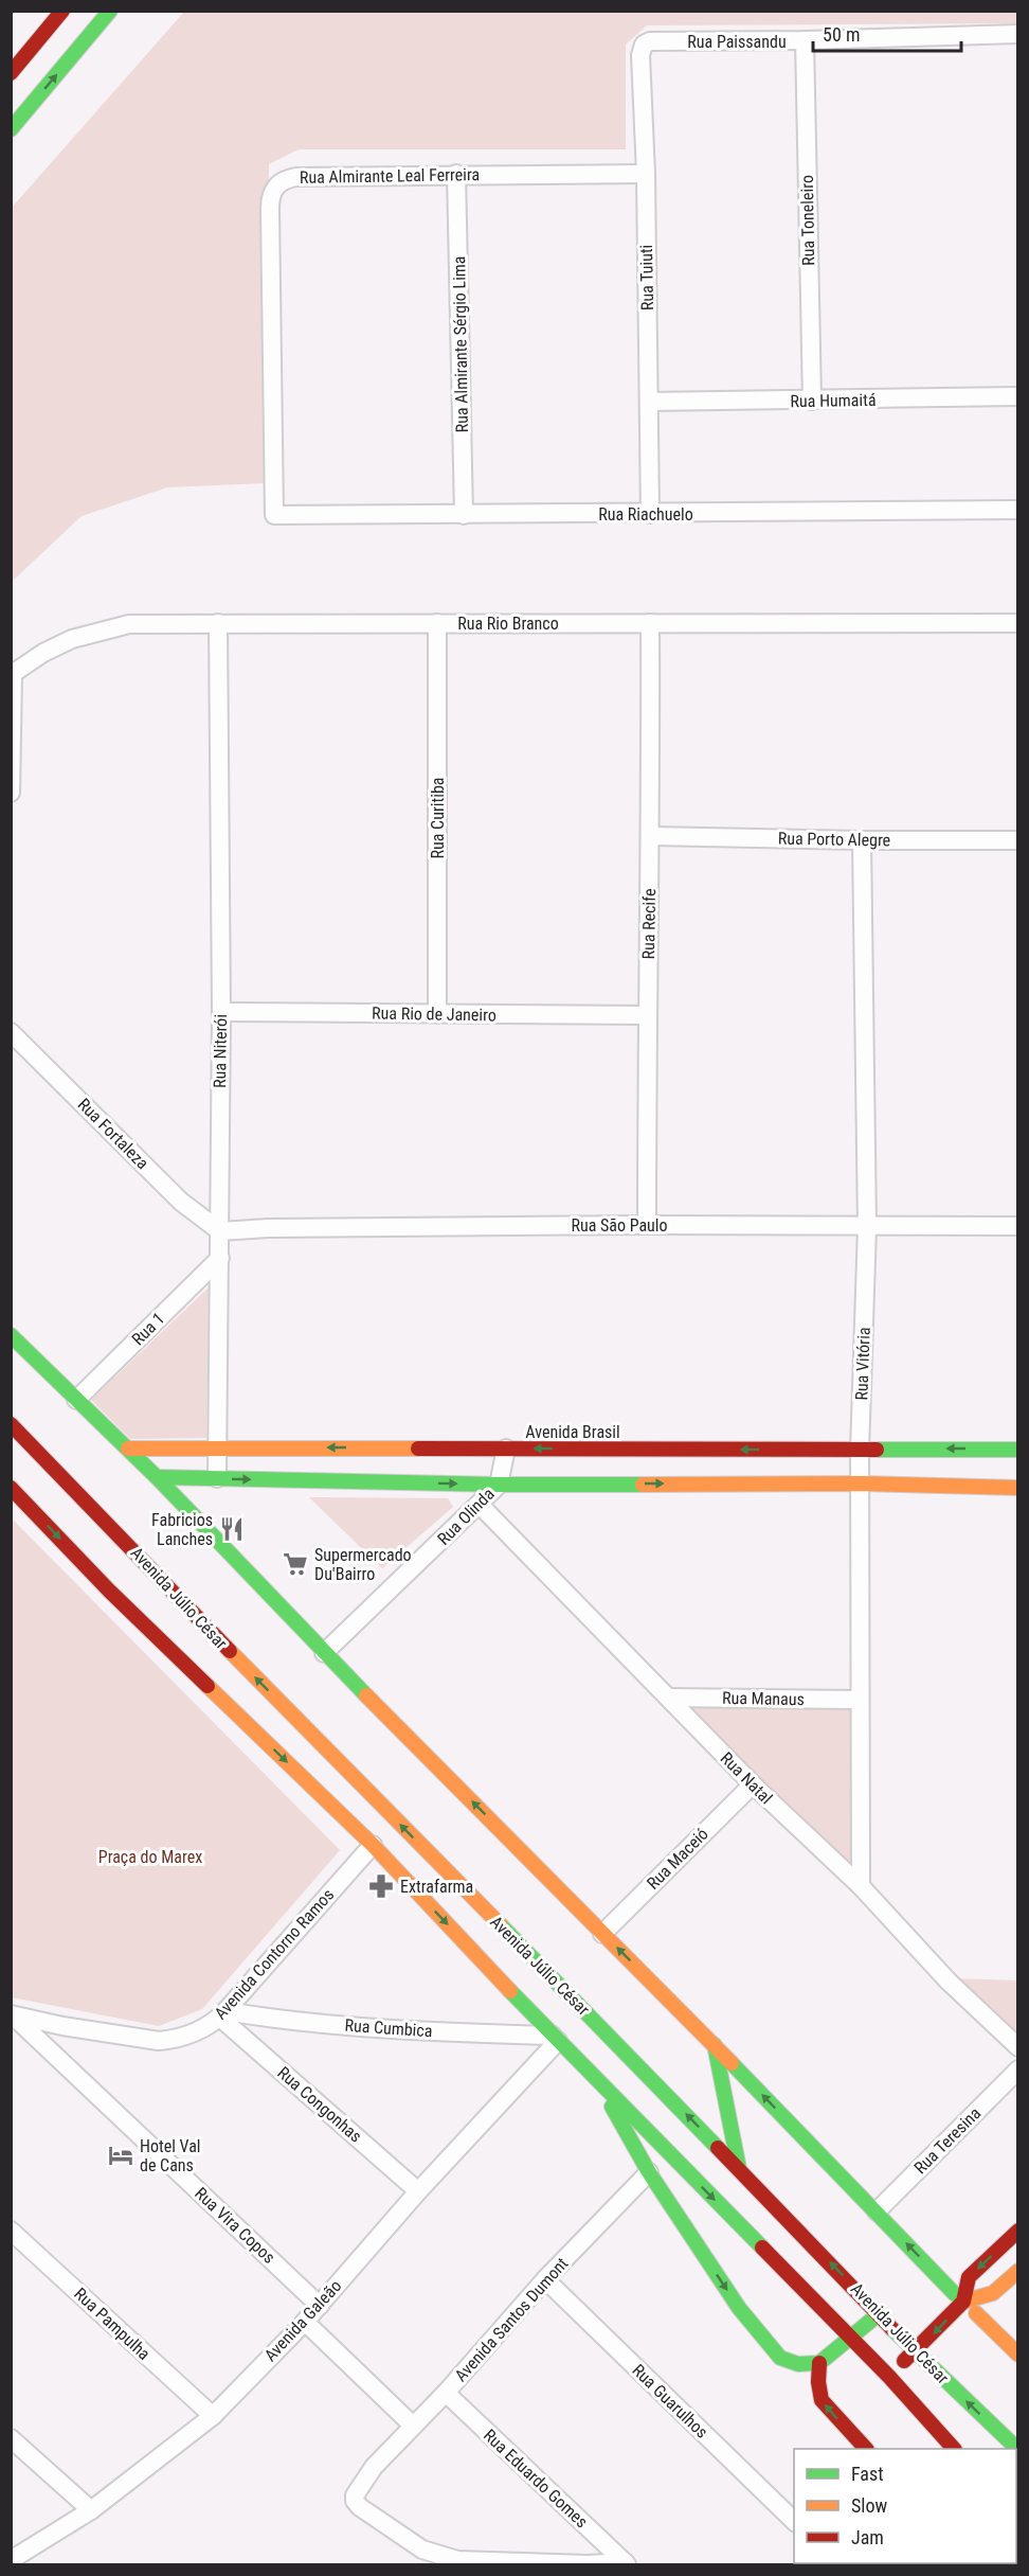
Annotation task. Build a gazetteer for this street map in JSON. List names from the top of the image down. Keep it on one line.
{"streets":{"main road":["Avenida Brasil","Avenida Júlio César"],"street":["Rua Paissandu","Rua Almirante Leal Ferreira","Rua Toneleiro","Rua Tuiuti","Rua Almirante Sérgio Lima","Rua Humaitá","Rua Riachuelo","Rua Rio Branco","Rua Curitiba","Rua Porto Alegre","Rua Recife","Rua Rio de Janeiro","Rua Niterói","Rua Fortaleza","Rua São Paulo","Rua 1","Rua Vitória","Rua Olinda","Rua Manaus","Rua Natal","Rua Maceió","Avenida Contorno Ramos","Rua Cumbica","Rua Congonhas","Rua Teresina","Rua Vira Copos","Avenida Santos Dumont","Avenida Galeão","Rua Pampulha","Rua Guarulhos","Rua Eduardo Gomes"]},"crossings":[["Rua Paissandu","Rua Toneleiro"],["Rua Paissandu","Rua Tuiuti"],["Rua Almirante Leal Ferreira","Rua Tuiuti"],["Rua Almirante Leal Ferreira","Rua Almirante Sérgio Lima"],["Rua Almirante Leal Ferreira","Rua Riachuelo"],["Rua Toneleiro","Rua Humaitá"],["Rua Tuiuti","Rua Humaitá"],["Rua Tuiuti","Rua Riachuelo"],["Rua Almirante Sérgio Lima","Rua Riachuelo"],["Rua Rio Branco","Rua Curitiba"],["Rua Rio Branco","Rua Recife"],["Rua Rio Branco","Rua Niterói"],["Rua Curitiba","Rua Rio de Janeiro"],["Rua Porto Alegre","Rua Recife"],["Rua Porto Alegre","Rua Vitória"],["Rua Recife","Rua Rio de Janeiro"],["Rua Recife","Rua São Paulo"],["Rua Rio de Janeiro","Rua Niterói"],["Rua Niterói","Rua Fortaleza"],["Rua Niterói","Rua São Paulo"],["Rua Niterói","Rua 1"],["Rua Niterói","Avenida Brasil"],["Rua Fortaleza","Rua São Paulo"],["Rua São Paulo","Rua Vitória"],["Rua Vitória","Avenida Brasil"],["Rua Vitória","Rua Manaus"],["Rua Vitória","Rua Natal"],["Avenida Brasil","Rua Olinda"],["Rua Olinda","Rua Natal"],["Rua Manaus","Rua Natal"],["Rua Natal","Rua Maceió"],["Avenida Contorno Ramos","Rua Cumbica"],["Avenida Contorno Ramos","Rua Congonhas"],["Avenida Contorno Ramos","Rua Vira Copos"],["Rua Cumbica","Rua Congonhas"],["Rua Cumbica","Avenida Galeão"],["Rua Congonhas","Avenida Galeão"],["Rua Vira Copos","Avenida Galeão"],["Avenida Santos Dumont","Rua Guarulhos"],["Avenida Santos Dumont","Rua Eduardo Gomes"],["Avenida Galeão","Rua Pampulha"]],"parks":["Praça do Marex"],"places":{"restaurant":["Fabricios Lanches"],"supermarket":["Supermercado Du'Bairro"],"pharmacy":["Extrafarma"],"hotel":["Hotel Val de Cans"]},"legend":["Fast","Slow","Jam"],"scale_bar":"50 m"}
